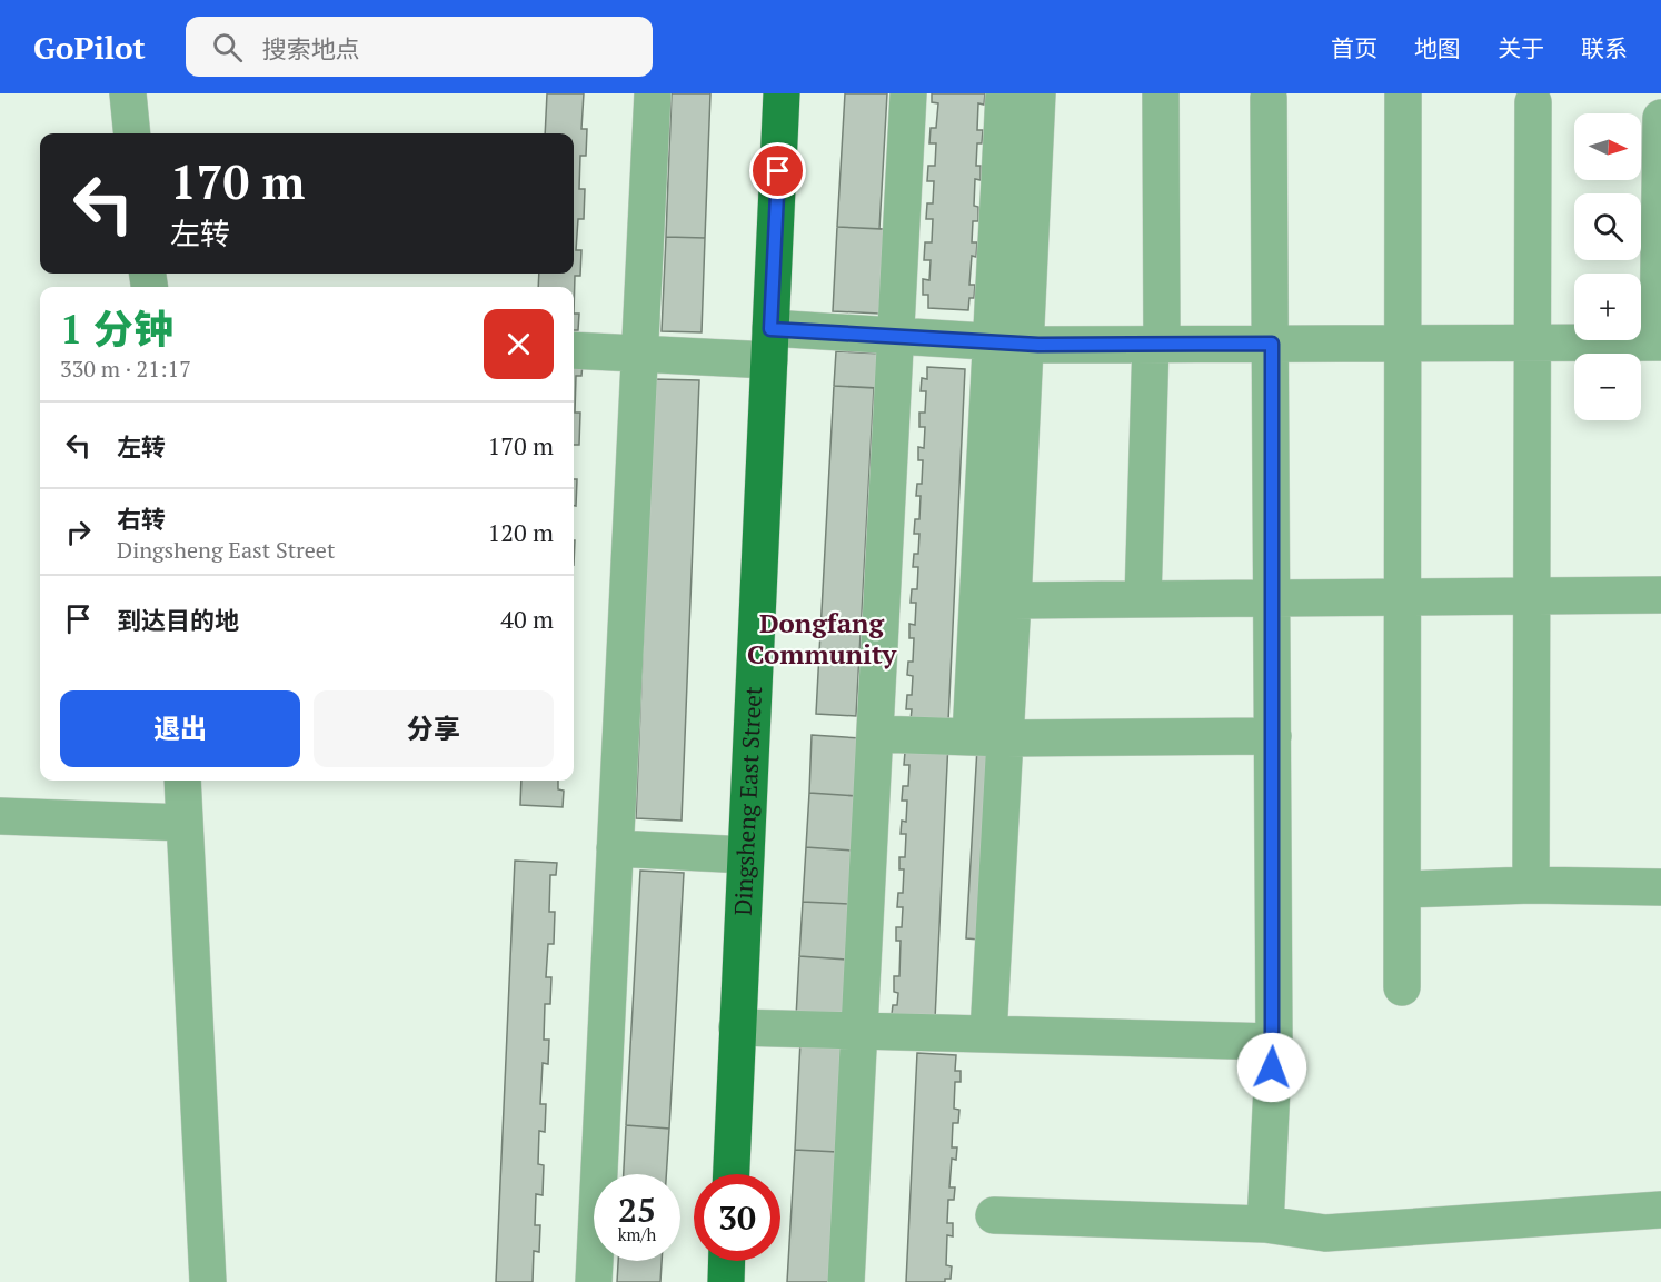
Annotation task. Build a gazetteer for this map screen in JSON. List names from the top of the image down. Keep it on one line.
{"streets":{"main road":["Dingsheng East Street"]},"districts":["Dongfang Community"],"north":"right","page":{"header":"GoPilot","search":"搜索地点","nav":["首页","地图","关于","联系"],"map_buttons":["+","−"],"turn":["170 m","左转"],"heading":["1 分钟","330 m · 21:17"],"list":[{"name":"左转","value":"170 m"},{"name":"右转","note":"Dingsheng East Street","value":"120 m"},{"name":"到达目的地","value":"40 m"}],"buttons":["退出","分享"],"speed":"25 km/h","limit":"30"}}
